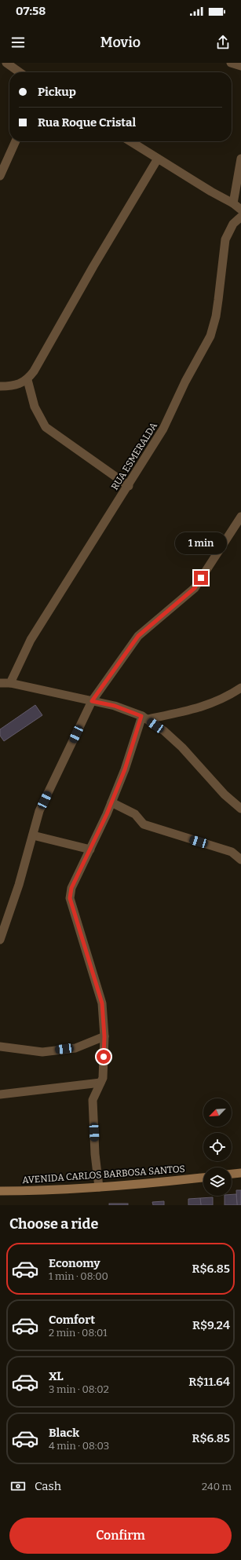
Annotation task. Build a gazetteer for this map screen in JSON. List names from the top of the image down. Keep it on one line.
{"streets":{"main road":["AVENIDA CARLOS BARBOSA SANTOS"],"street":["RUA ESMERALDA"]},"north":"bottom left","page":{"status":"07:58","header":"Movio","banner":["Pickup","Rua Roque Cristal"],"bubble":"1 min","heading":"Choose a ride","list":[{"name":"Economy","note":"1 min · 08:00","value":"R$6.85"},{"name":"Comfort","note":"2 min · 08:01","value":"R$9.24"},{"name":"XL","note":"3 min · 08:02","value":"R$11.64"},{"name":"Black","note":"4 min · 08:03","value":"R$6.85"}],"pay":["Cash","240 m"],"buttons":"Confirm"}}
